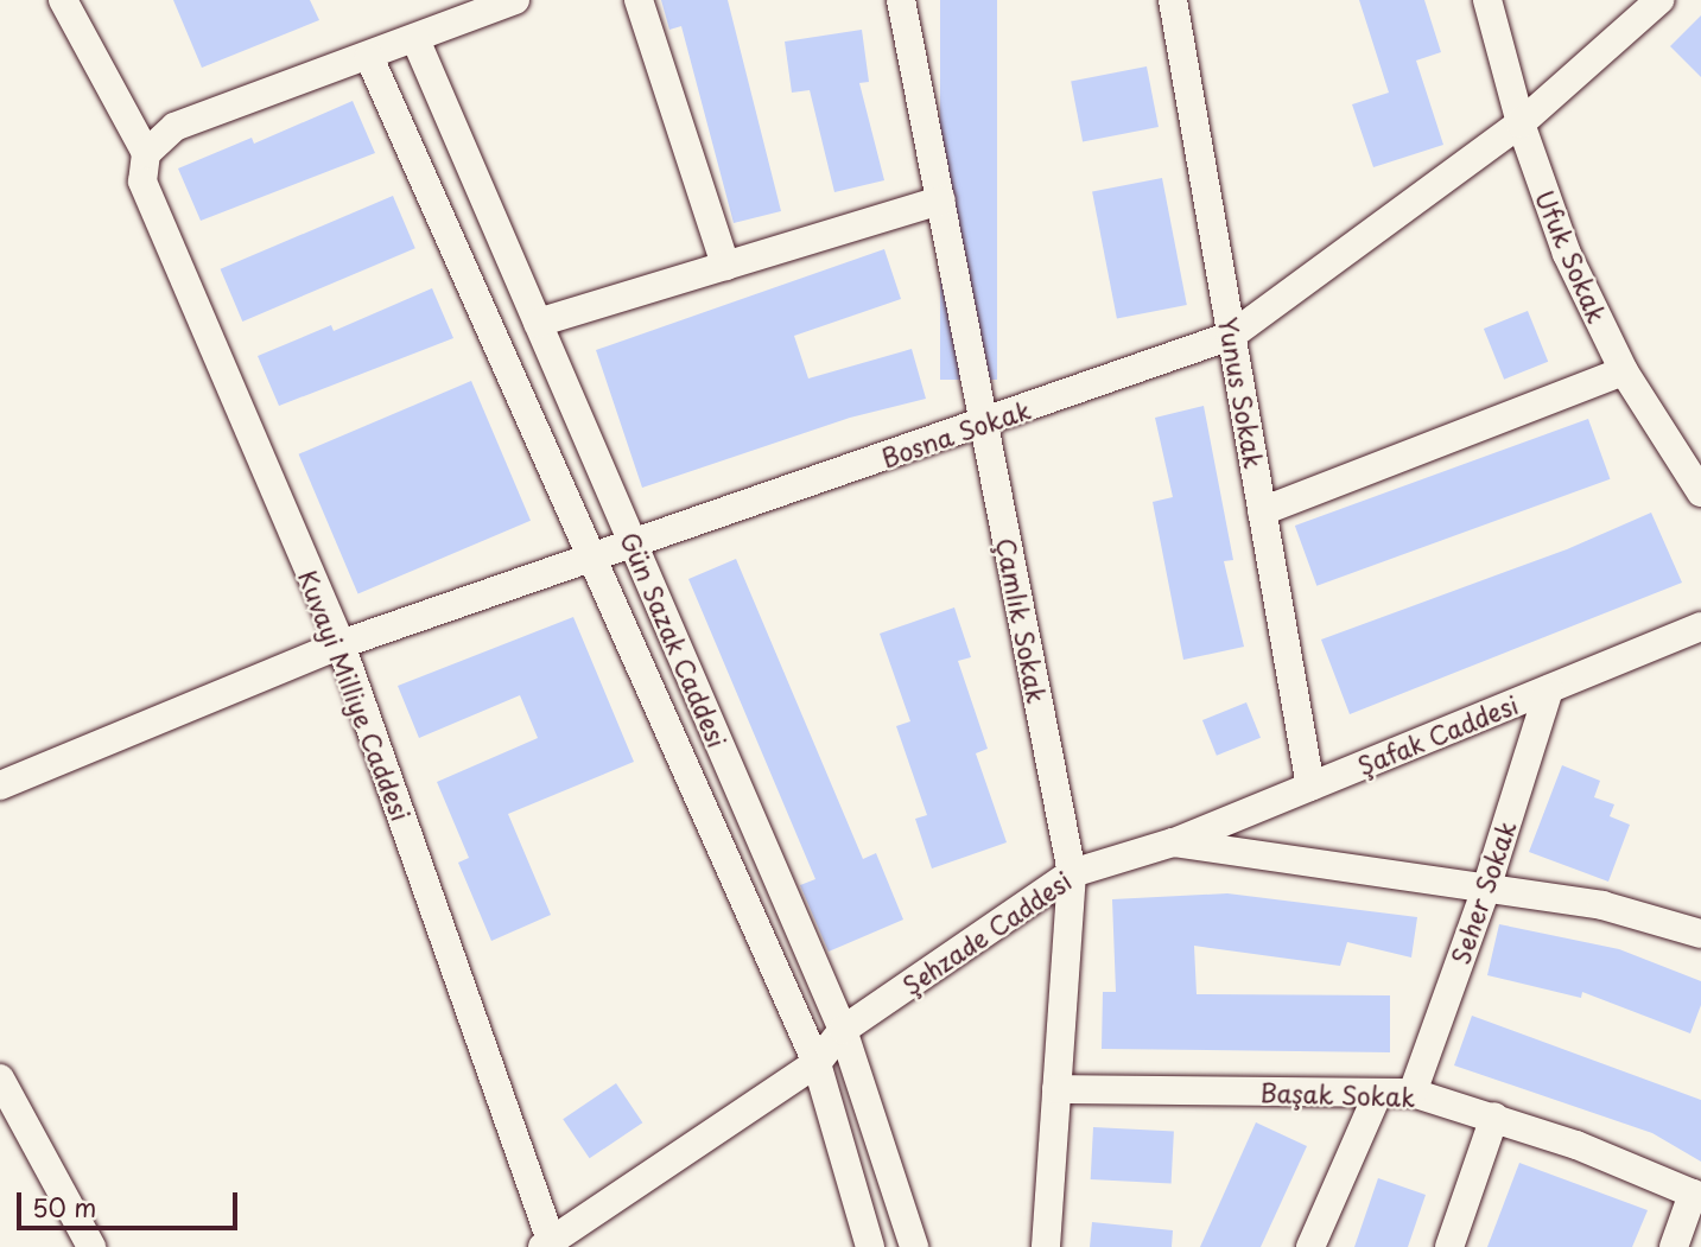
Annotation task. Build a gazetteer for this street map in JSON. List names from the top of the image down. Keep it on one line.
{"streets":{"street":["Ufuk Sokak","Yunus Sokak","Bosna Sokak","Çamlık Sokak","Gün Sazak Caddesi","Kuvayi Milliye Caddesi","Şafak Caddesi","Seher Sokak","Şehzade Caddesi","Başak Sokak"]},"crossings":[["Ufuk Sokak","Bosna Sokak"],["Yunus Sokak","Bosna Sokak"],["Yunus Sokak","Şafak Caddesi"],["Bosna Sokak","Çamlık Sokak"],["Bosna Sokak","Gün Sazak Caddesi"],["Bosna Sokak","Kuvayi Milliye Caddesi"],["Çamlık Sokak","Şehzade Caddesi"],["Çamlık Sokak","Başak Sokak"],["Gün Sazak Caddesi","Şehzade Caddesi"],["Kuvayi Milliye Caddesi","Şehzade Caddesi"],["Şafak Caddesi","Seher Sokak"],["Şafak Caddesi","Şehzade Caddesi"],["Seher Sokak","Şehzade Caddesi"],["Seher Sokak","Başak Sokak"]],"scale_bar":"50 m"}
